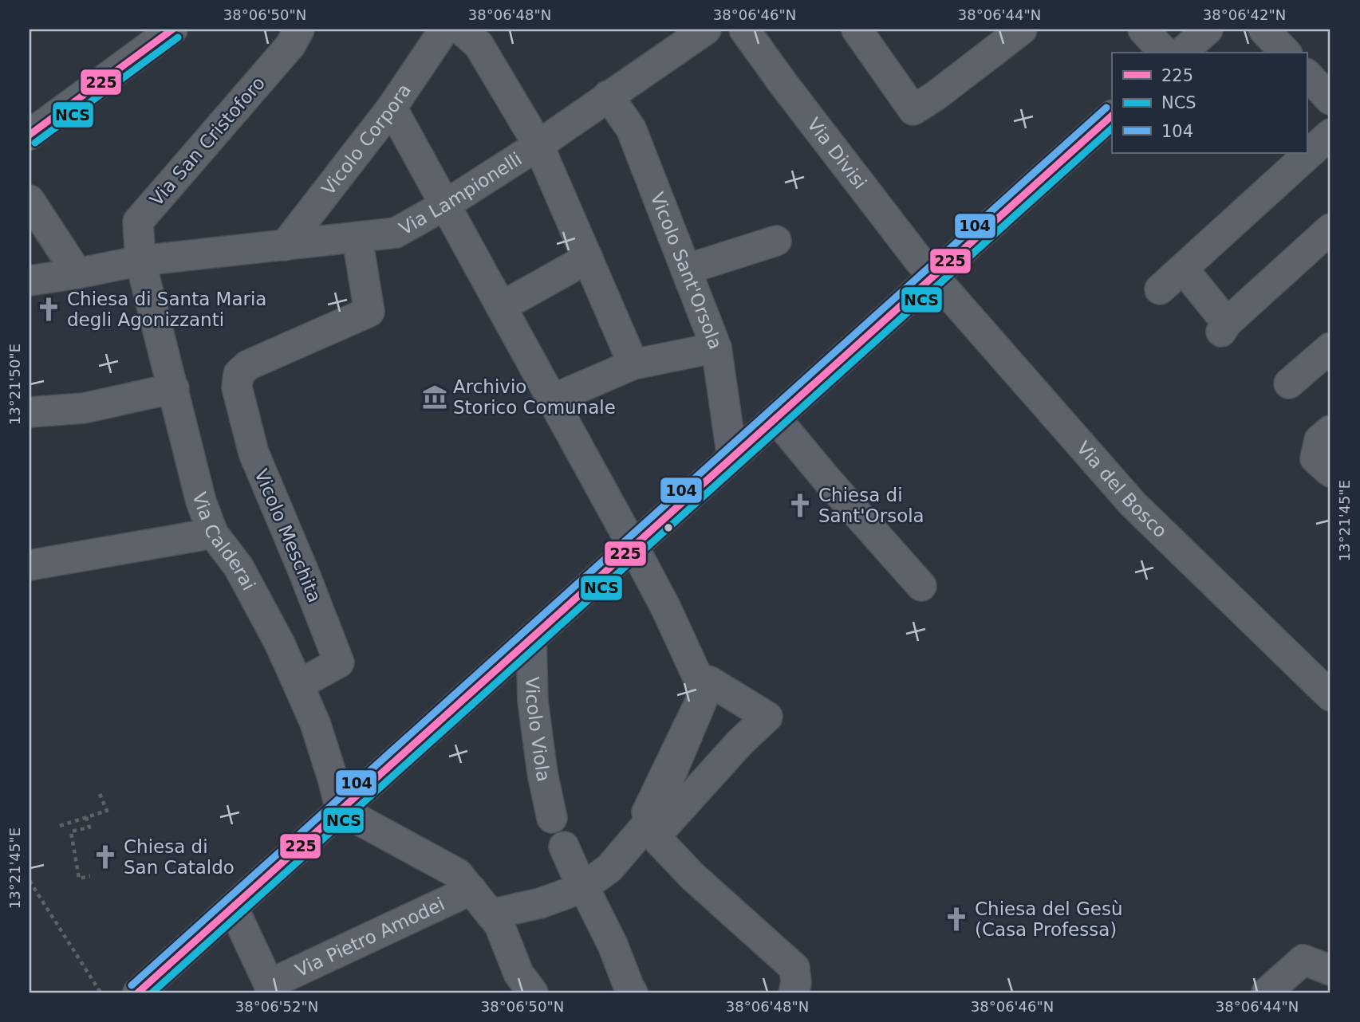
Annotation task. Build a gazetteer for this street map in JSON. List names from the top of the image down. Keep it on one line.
{"streets":{"street":["Vicolo Corpora","Via San Cristoforo","Via Divisi","Via Lampionelli","Vicolo Sant'Orsola","Via del Bosco","Vicolo Meschita","Via Calderai","Vicolo Viola","Via Pietro Amodei"]},"crossings":[["Vicolo Corpora","Via Lampionelli"],["Via San Cristoforo","Via Lampionelli"],["Via San Cristoforo","Via Calderai"],["Via Divisi","Via del Bosco"],["Via Lampionelli","Vicolo Sant'Orsola"],["Via Lampionelli","Vicolo Meschita"],["Via Lampionelli","Via Calderai"],["Vicolo Meschita","Via Calderai"]],"places":{"church":["Chiesa di Santa Maria degli Agonizzanti","Chiesa di Sant'Orsola","Chiesa di San Cataldo","Chiesa del Gesù (Casa Professa)"],"museum":["Archivio Storico Comunale"]},"lines":["transit line 225","transit line NCS","transit line 104"],"legend":["225","NCS","104"],"coordinates":["38°06'50\"N","38°06'48\"N","38°06'46\"N","38°06'44\"N","38°06'42\"N","13°21'50\"E","13°21'45\"E","38°06'52\"N"]}
